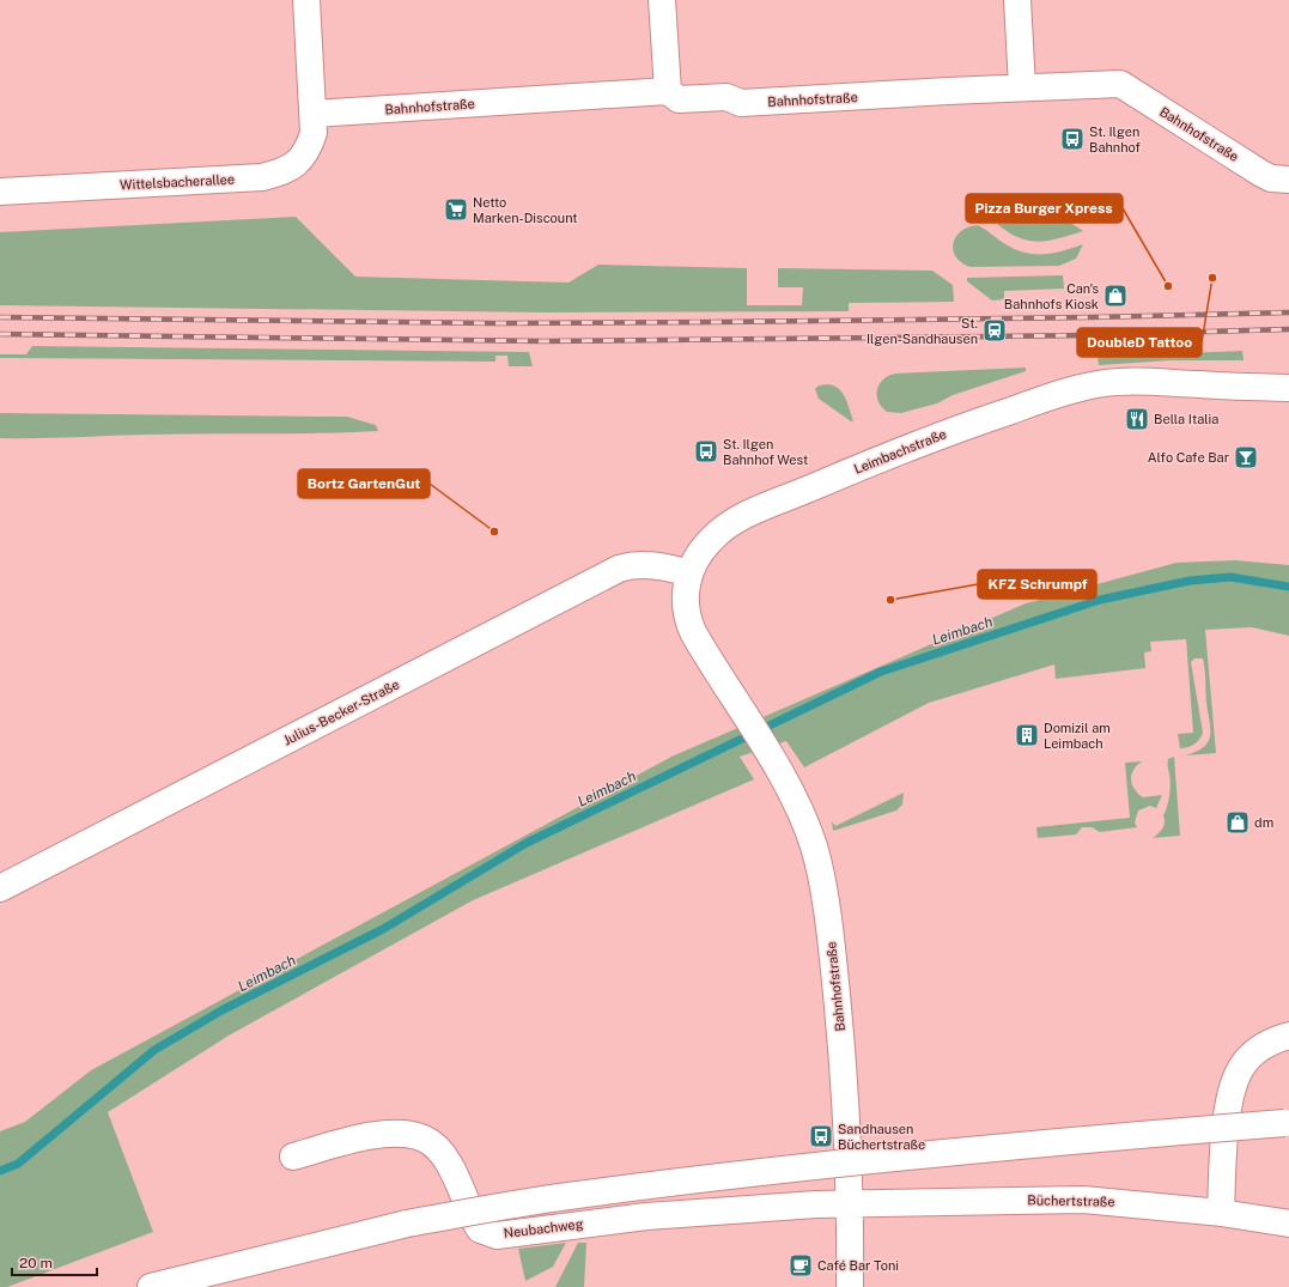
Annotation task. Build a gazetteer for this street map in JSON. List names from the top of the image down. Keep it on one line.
{"streets":{"street":["Bahnhofstraße","Wittelsbacherallee","Leimbachstraße","Julius-Becker-Straße","Büchertstraße","Neubachweg"]},"crossings":[["Bahnhofstraße","Wittelsbacherallee"],["Bahnhofstraße","Leimbachstraße"],["Bahnhofstraße","Büchertstraße"],["Bahnhofstraße","Neubachweg"],["Leimbachstraße","Julius-Becker-Straße"],["Büchertstraße","Neubachweg"]],"water":["Leimbach"],"places":{"bus stop":["St. Ilgen Bahnhof","St. Ilgen Bahnhof West","Sandhausen Büchertstraße"],"supermarket":["Netto Marken-Discount"],"other":["DoubleD Tattoo","Pizza Burger Xpress","Bortz GartenGut","KFZ Schrumpf"],"shop":["Can's Bahnhofs Kiosk","dm"],"station":["St. Ilgen-Sandhausen"],"restaurant":["Bella Italia"],"bar":["Alfo Cafe Bar"],"building":["Domizil am Leimbach"],"cafe":["Café Bar Toni"]},"scale_bar":"20 m"}
